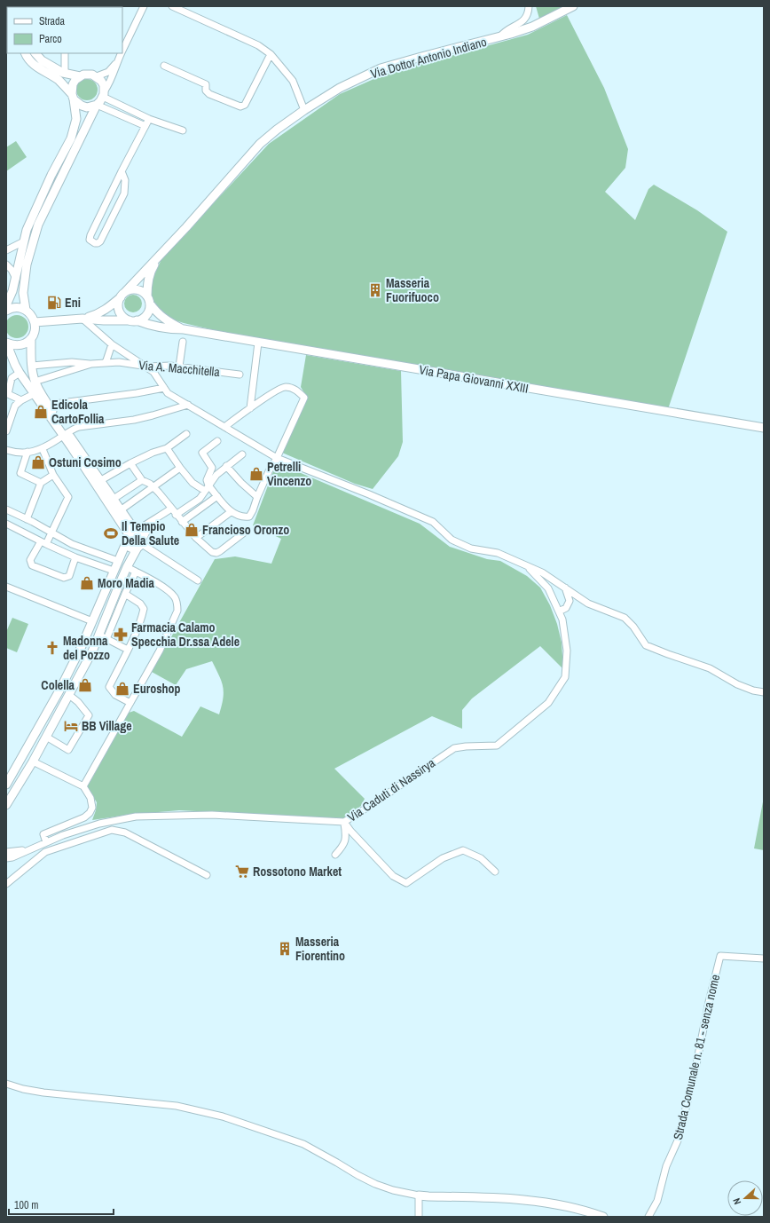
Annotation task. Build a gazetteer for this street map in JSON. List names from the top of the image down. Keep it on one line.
{"streets":{"main road":["Via Dottor Antonio Indiano","Via Papa Giovanni XXIII"],"street":["Via A. Macchitella","Via Caduti di Nassirya","Strada Comunale n. 81 - senza nome"]},"crossings":[["Via Dottor Antonio Indiano","Via Papa Giovanni XXIII"]],"places":{"building":["Masseria Fuorifuoco","Masseria Fiorentino"],"fuel station":["Eni"],"shop":["Edicola CartoFollia","Ostuni Cosimo","Petrelli Vincenzo","Francioso Oronzo","Moro Madia","Colella","Euroshop"],"sports":["Il Tempio Della Salute"],"pharmacy":["Farmacia Calamo Specchia Dr.ssa Adele"],"church":["Madonna del Pozzo"],"hotel":["BB Village"],"supermarket":["Rossotono Market"]},"legend":["Strada","Parco"],"scale_bar":"100 m","north":"left"}
